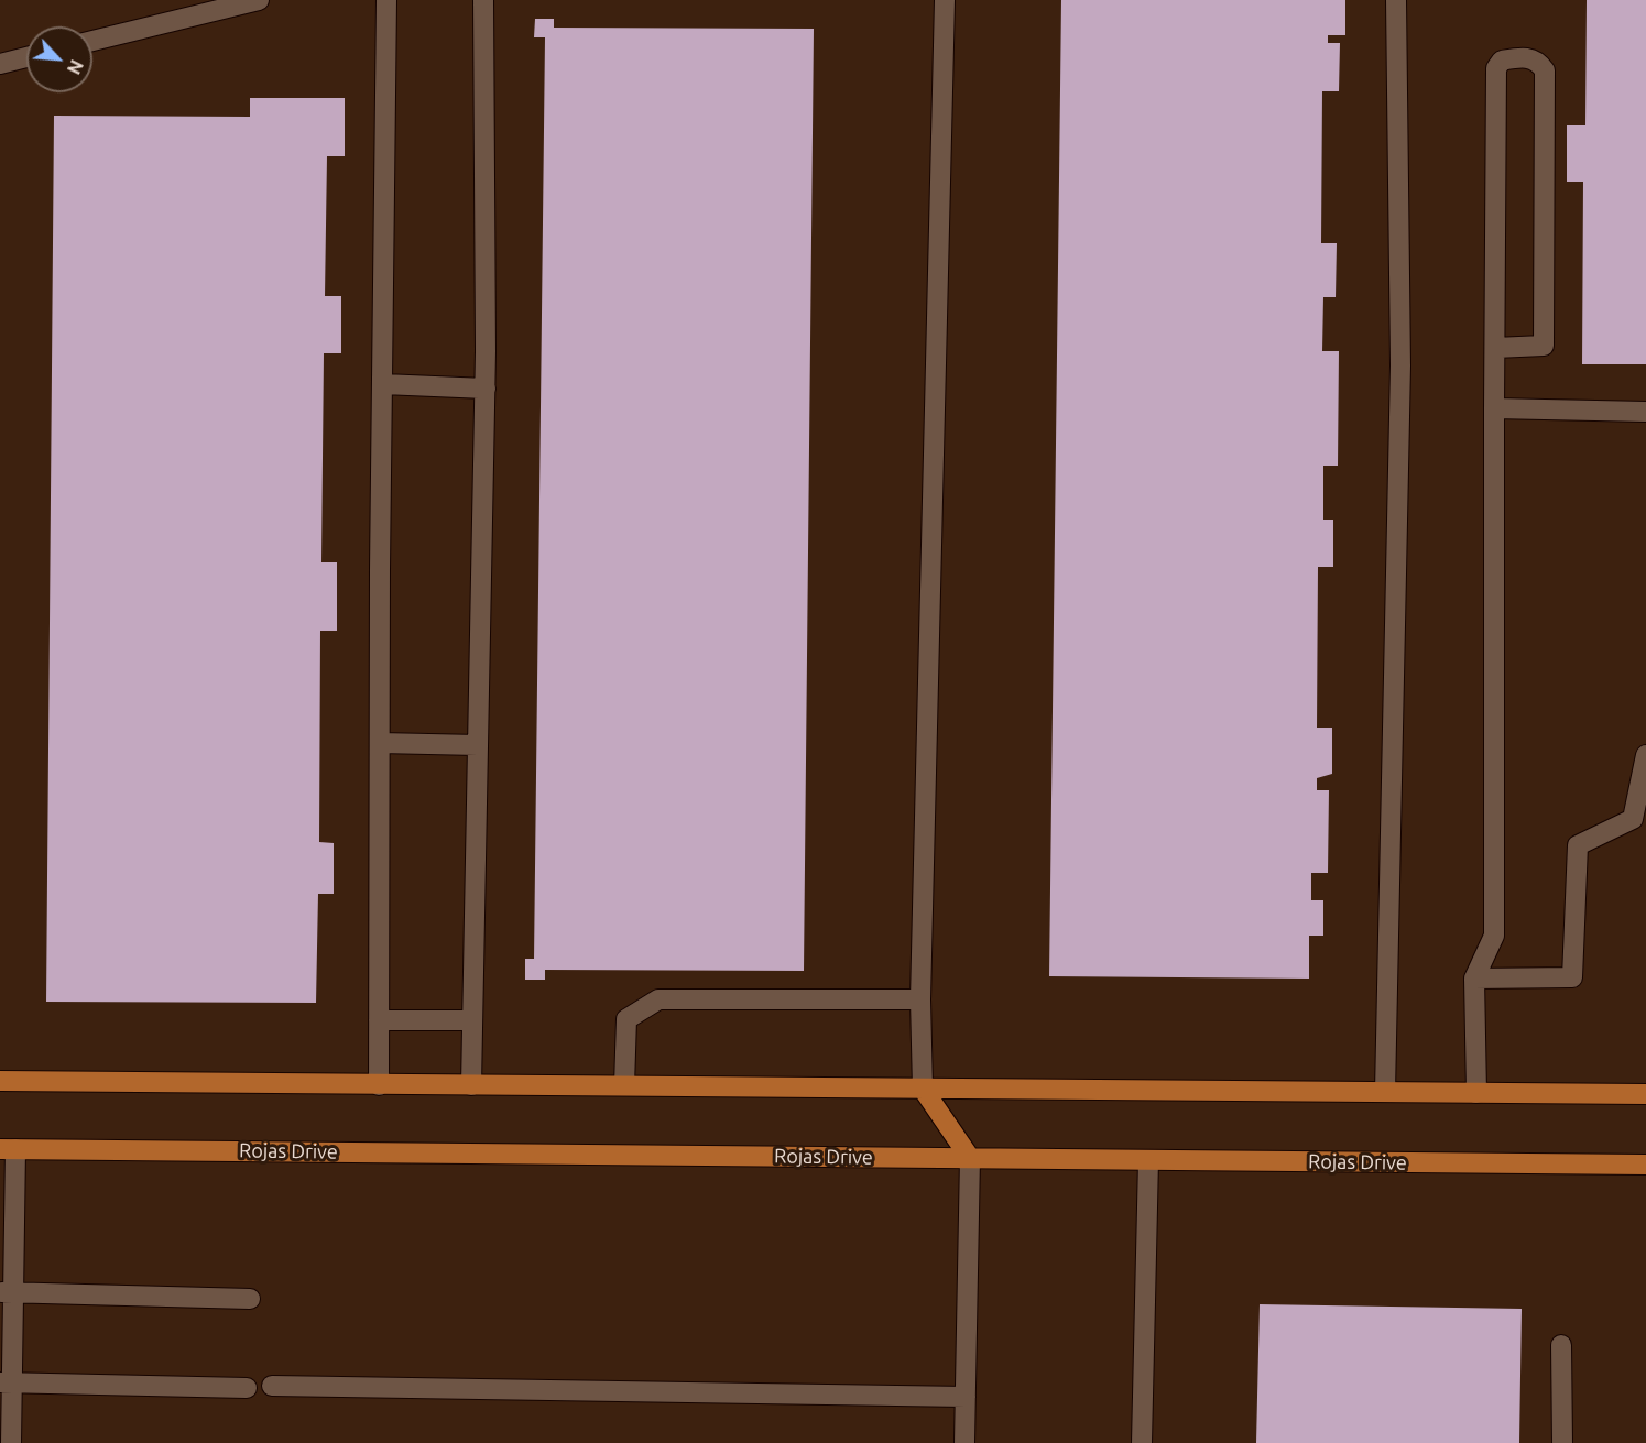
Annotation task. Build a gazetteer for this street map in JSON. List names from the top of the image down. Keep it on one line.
{"streets":{"main road":["Rojas Drive"]},"north":"bottom right"}
